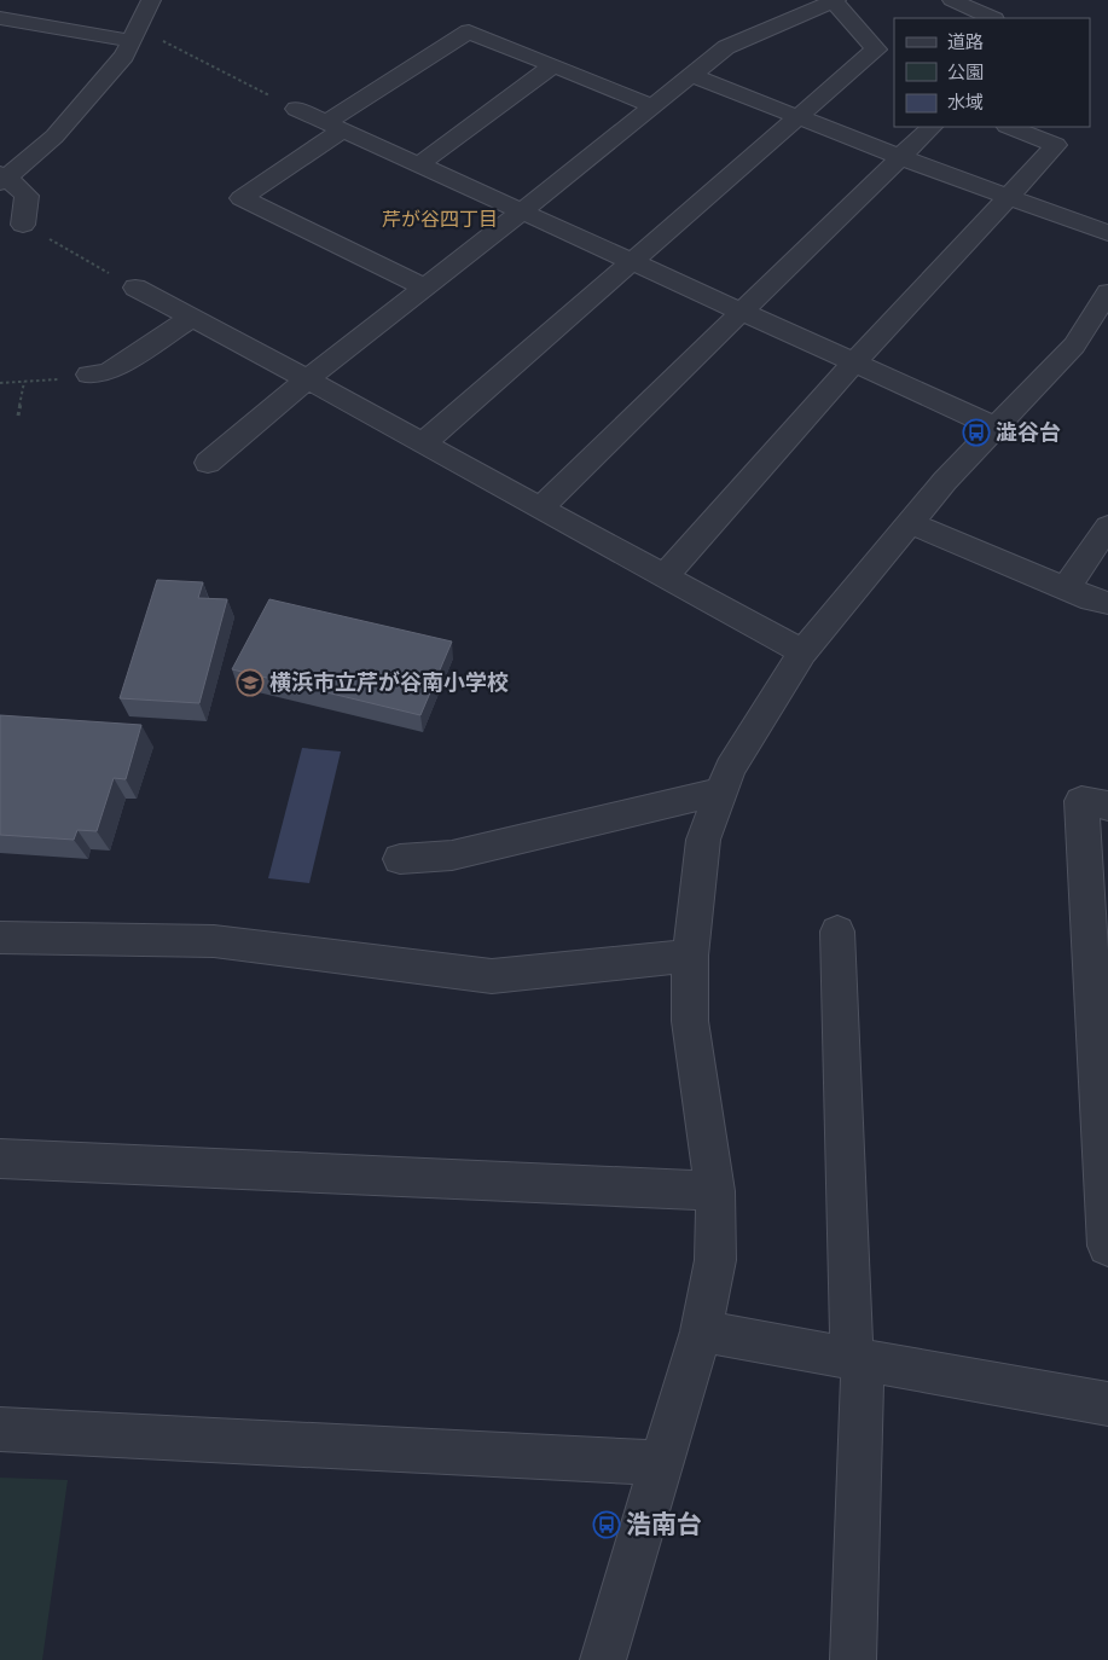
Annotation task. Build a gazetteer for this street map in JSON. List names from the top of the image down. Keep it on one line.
{"districts":["芹が谷四丁目"],"places":{"bus stop":["澁谷台","浩南台"],"school or university":["横浜市立芹が谷南小学校"]},"legend":["道路","公園","水域"]}
